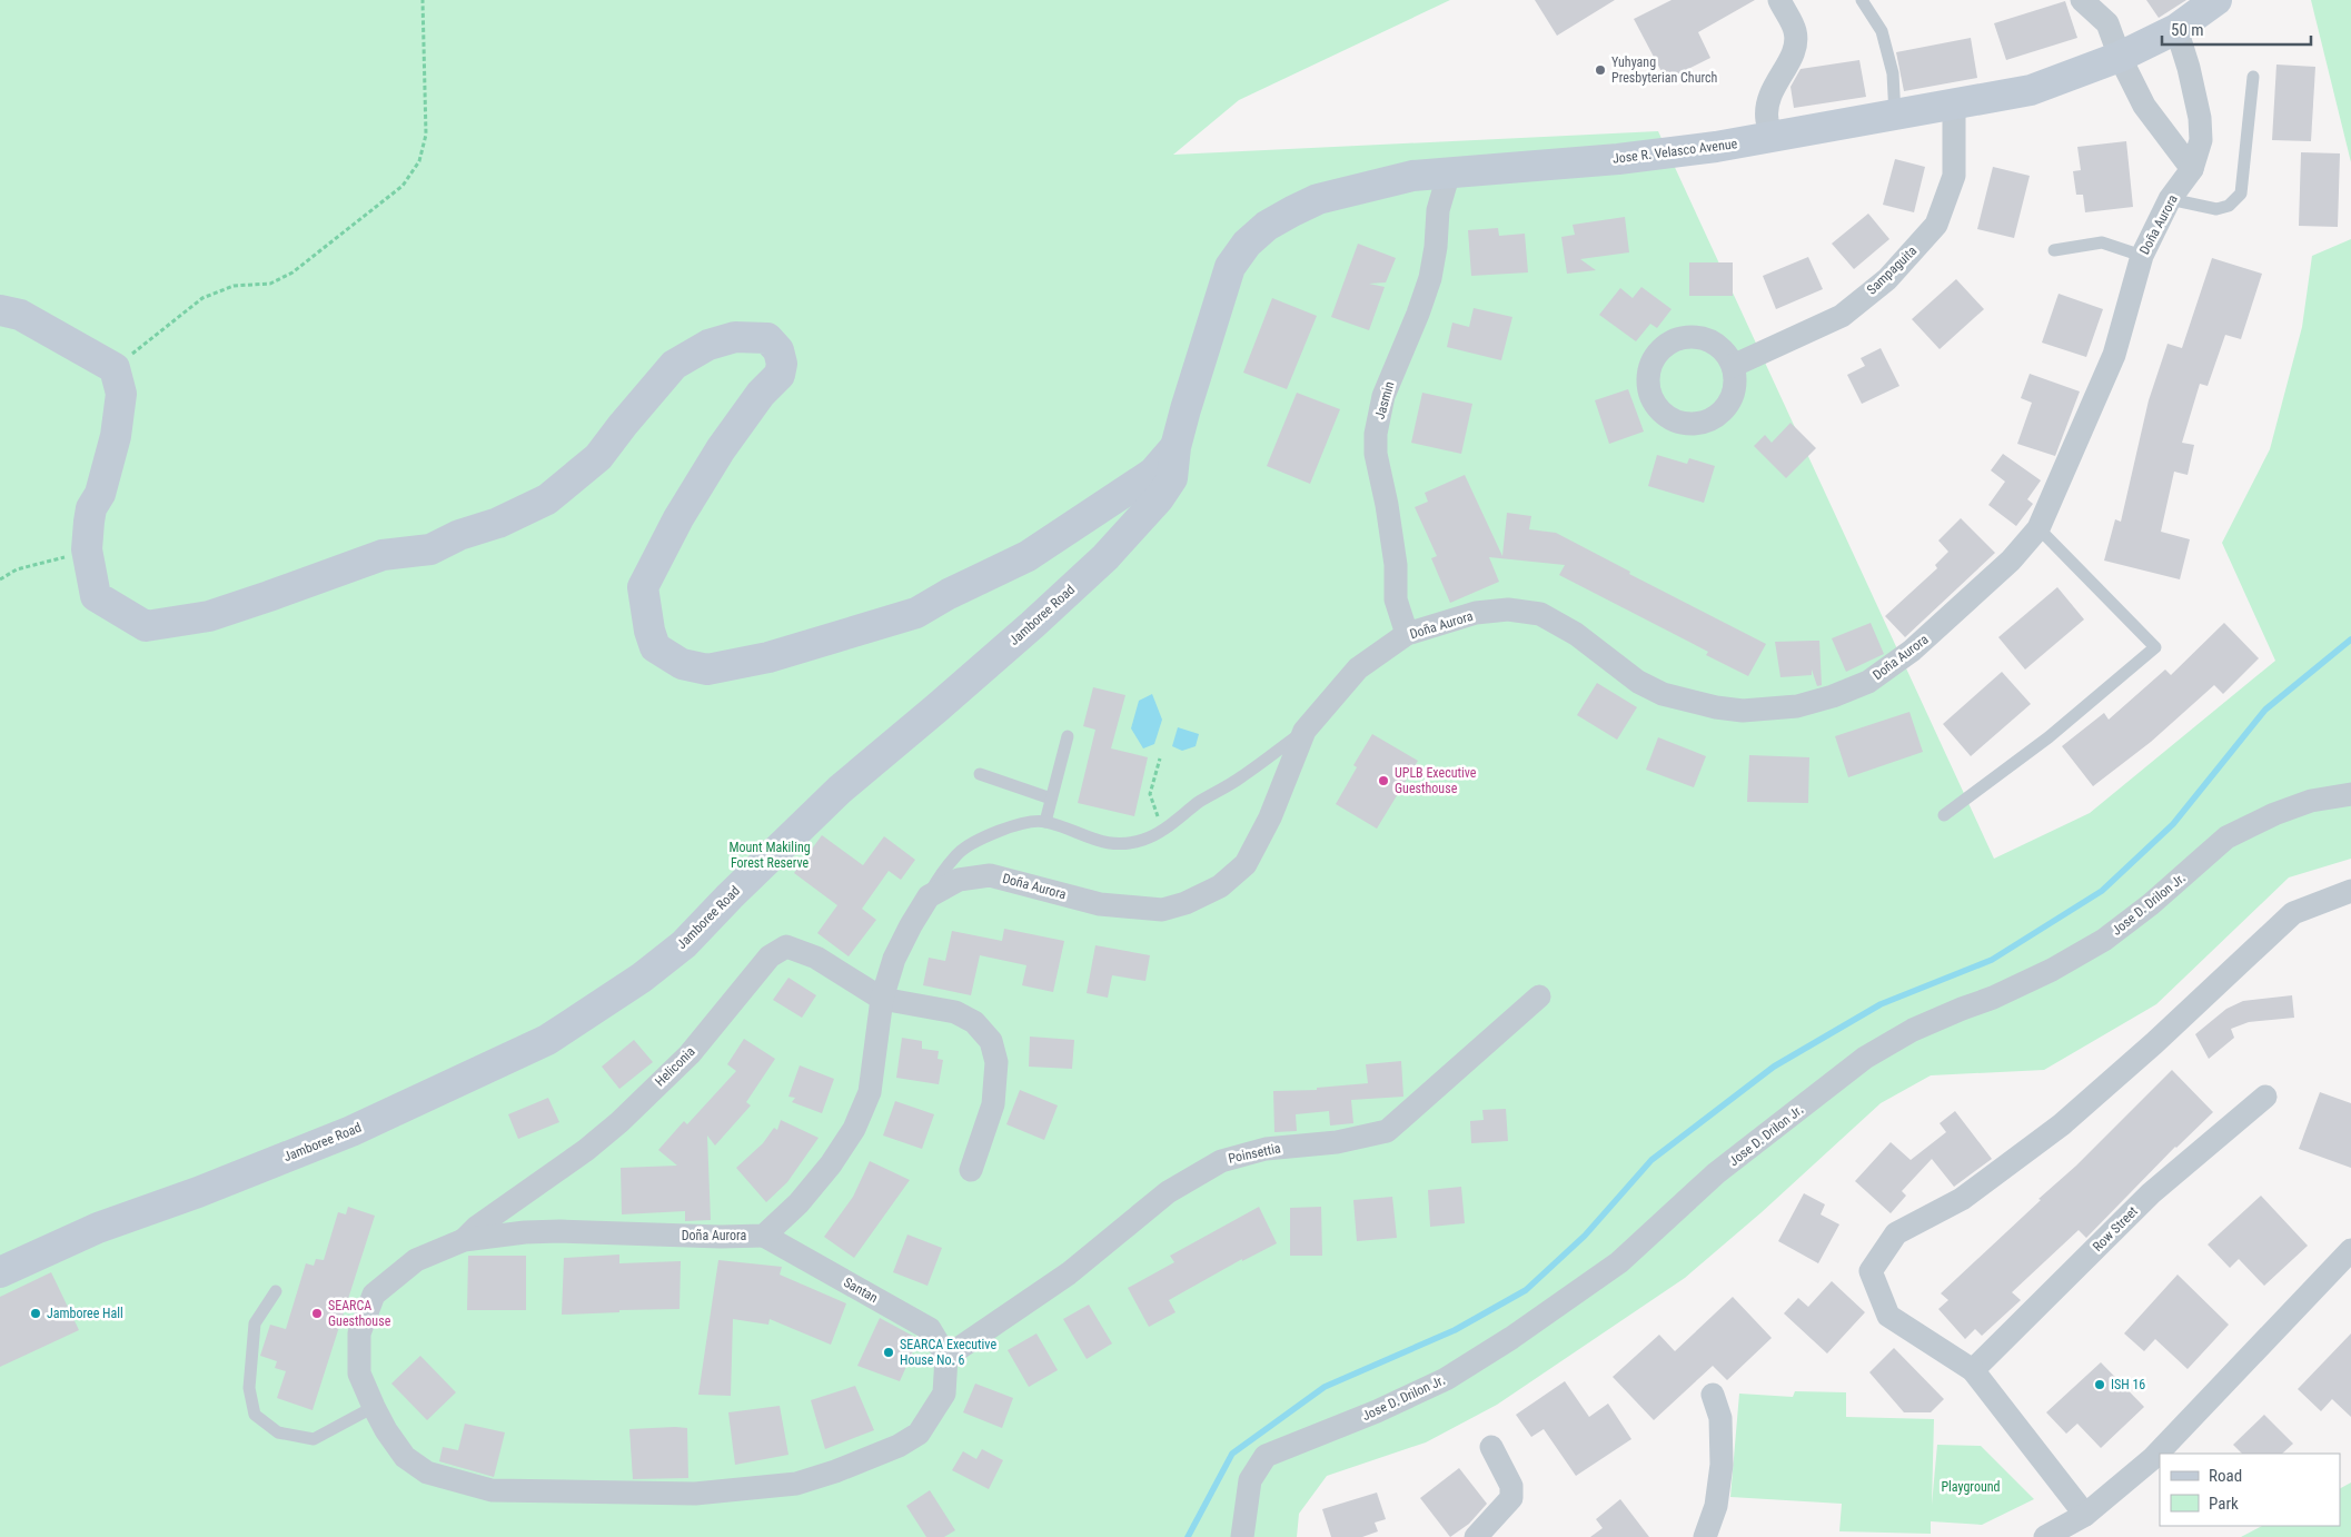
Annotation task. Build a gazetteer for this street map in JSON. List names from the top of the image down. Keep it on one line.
{"streets":{"main road":["Jose R. Velasco Avenue","Jamboree Road"],"street":["Doña Aurora","Sampaguita","Jasmin","Jose D. Drilon Jr.","Heliconia","Poinsettia","Row Street","Santan"]},"crossings":[["Jose R. Velasco Avenue","Doña Aurora"],["Jose R. Velasco Avenue","Sampaguita"],["Jose R. Velasco Avenue","Jasmin"],["Jose R. Velasco Avenue","Jamboree Road"],["Doña Aurora","Jasmin"],["Doña Aurora","Heliconia"],["Doña Aurora","Poinsettia"],["Doña Aurora","Santan"],["Poinsettia","Santan"]],"parks":["Mount Makiling Forest Reserve","Playground"],"places":["Yuhyang Presbyterian Church","UPLB Executive Guesthouse","Jamboree Hall","SEARCA Guesthouse","SEARCA Executive House No. 6","ISH 16"],"legend":["Road","Park"],"scale_bar":"50 m"}
